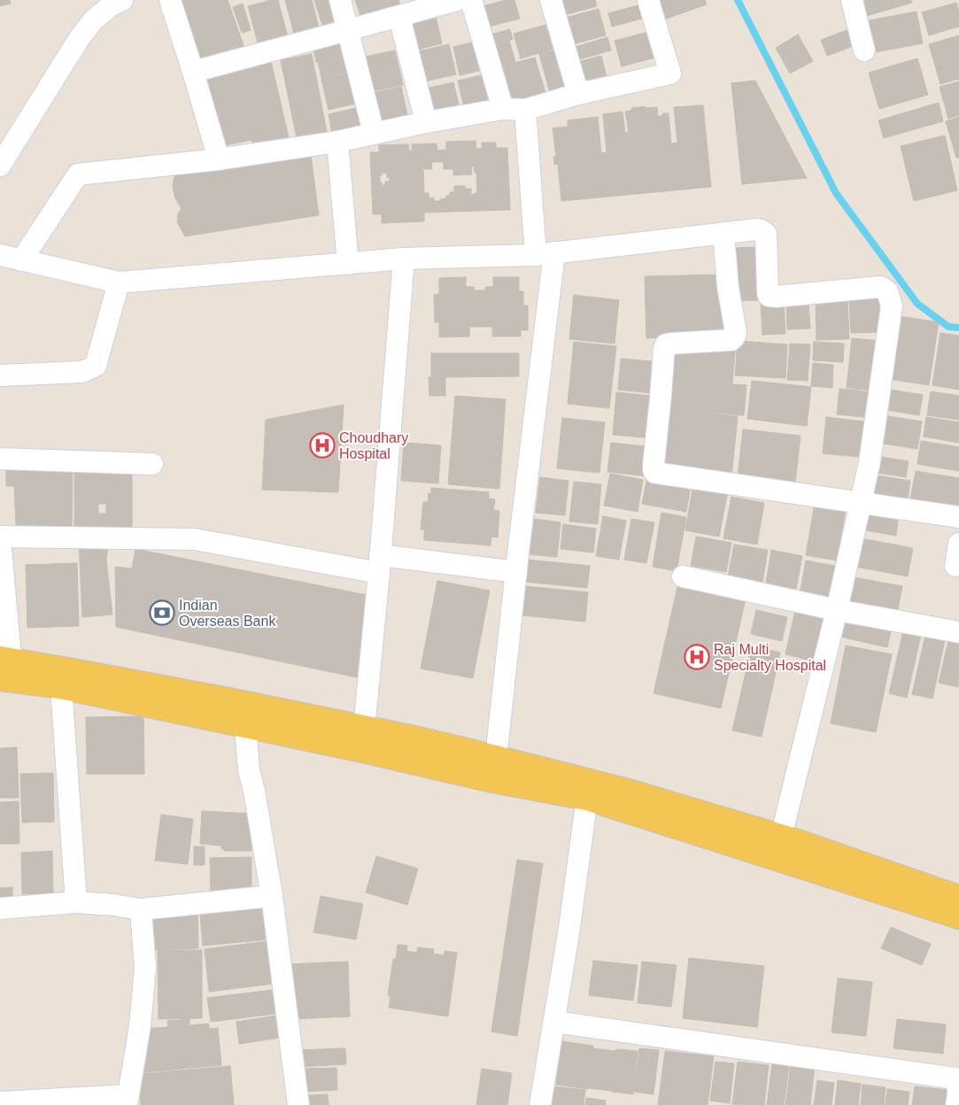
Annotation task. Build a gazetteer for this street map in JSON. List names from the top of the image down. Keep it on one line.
{"places":{"hospital":["Choudhary Hospital","Raj Multi Specialty Hospital"],"bank":["Indian Overseas Bank"]}}
